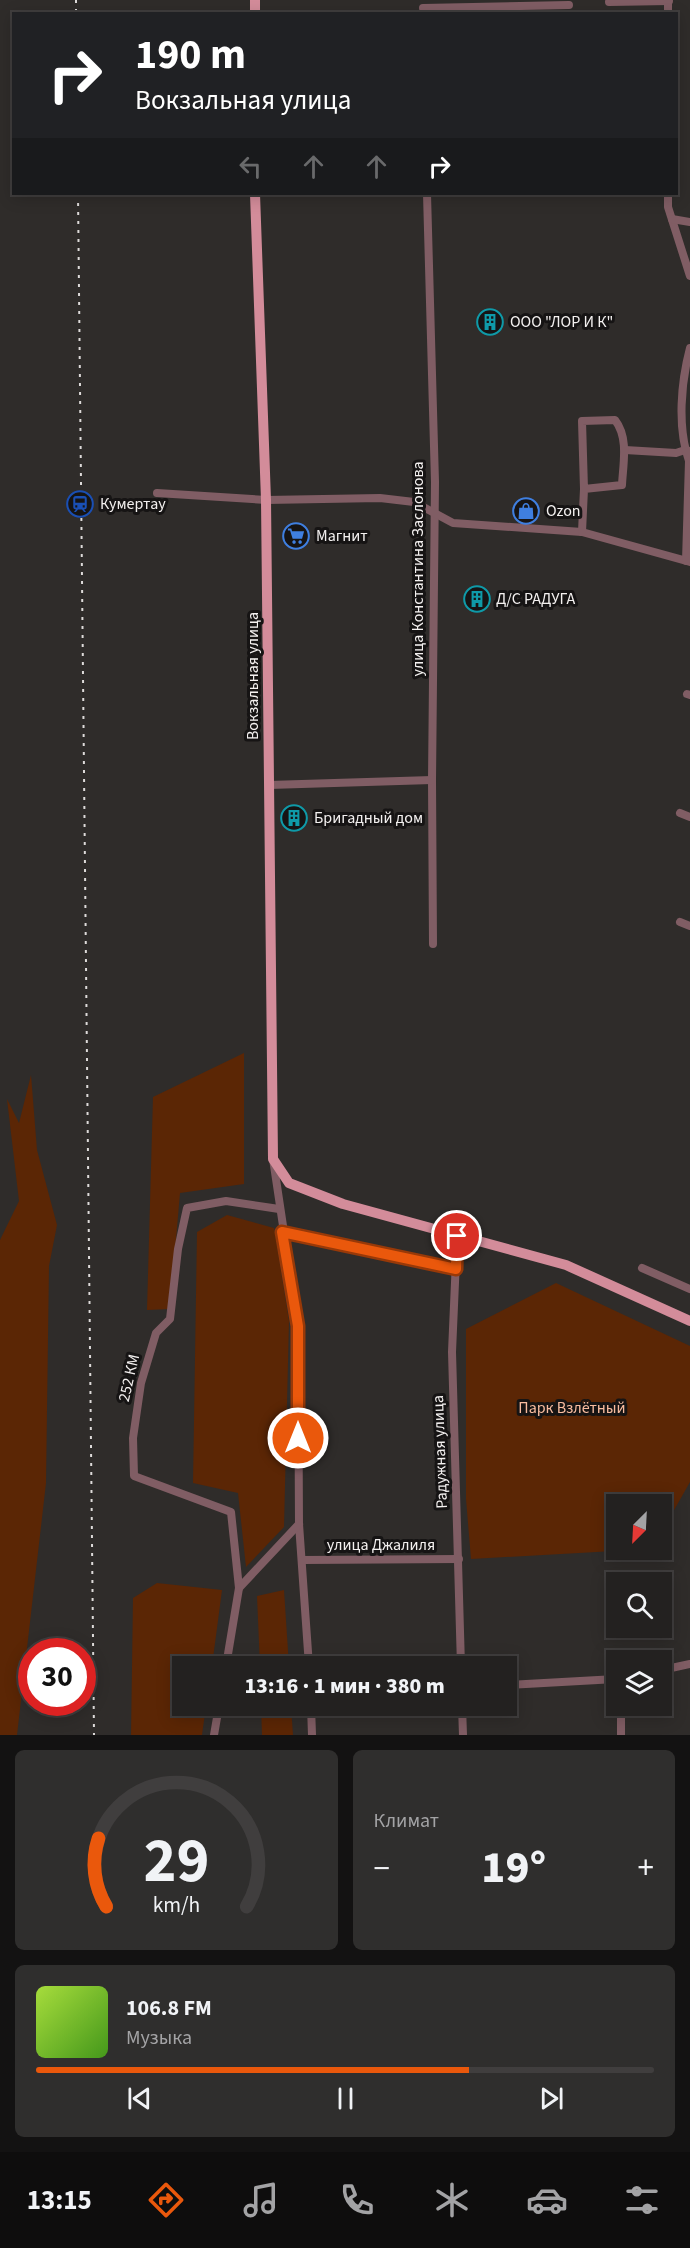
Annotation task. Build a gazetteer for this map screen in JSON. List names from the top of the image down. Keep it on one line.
{"streets":{"main road":["Вокзальная улица"],"street":["улица Константина Заслонова","252 КМ","Радужная улица","улица Джалиля"]},"crossings":[["Радужная улица","улица Джалиля"]],"parks":["Парк Взлётный"],"places":{"building":["ООО \"ЛОР И К\"","Д/С РАДУГА","Бригадный дом"],"station":["Кумертау"],"shop":["Ozon"],"supermarket":["Магнит"]},"north":"bottom left","page":{"turn":["190 m","Вокзальная улица"],"limit":"30","trip":"13:16 · 1 мин · 380 m","tile":"Климат","heat":["−","19°","+"],"song":["106.8 FM","Музыка"],"tabs":"13:15","gauge":["29","km/h"]}}
